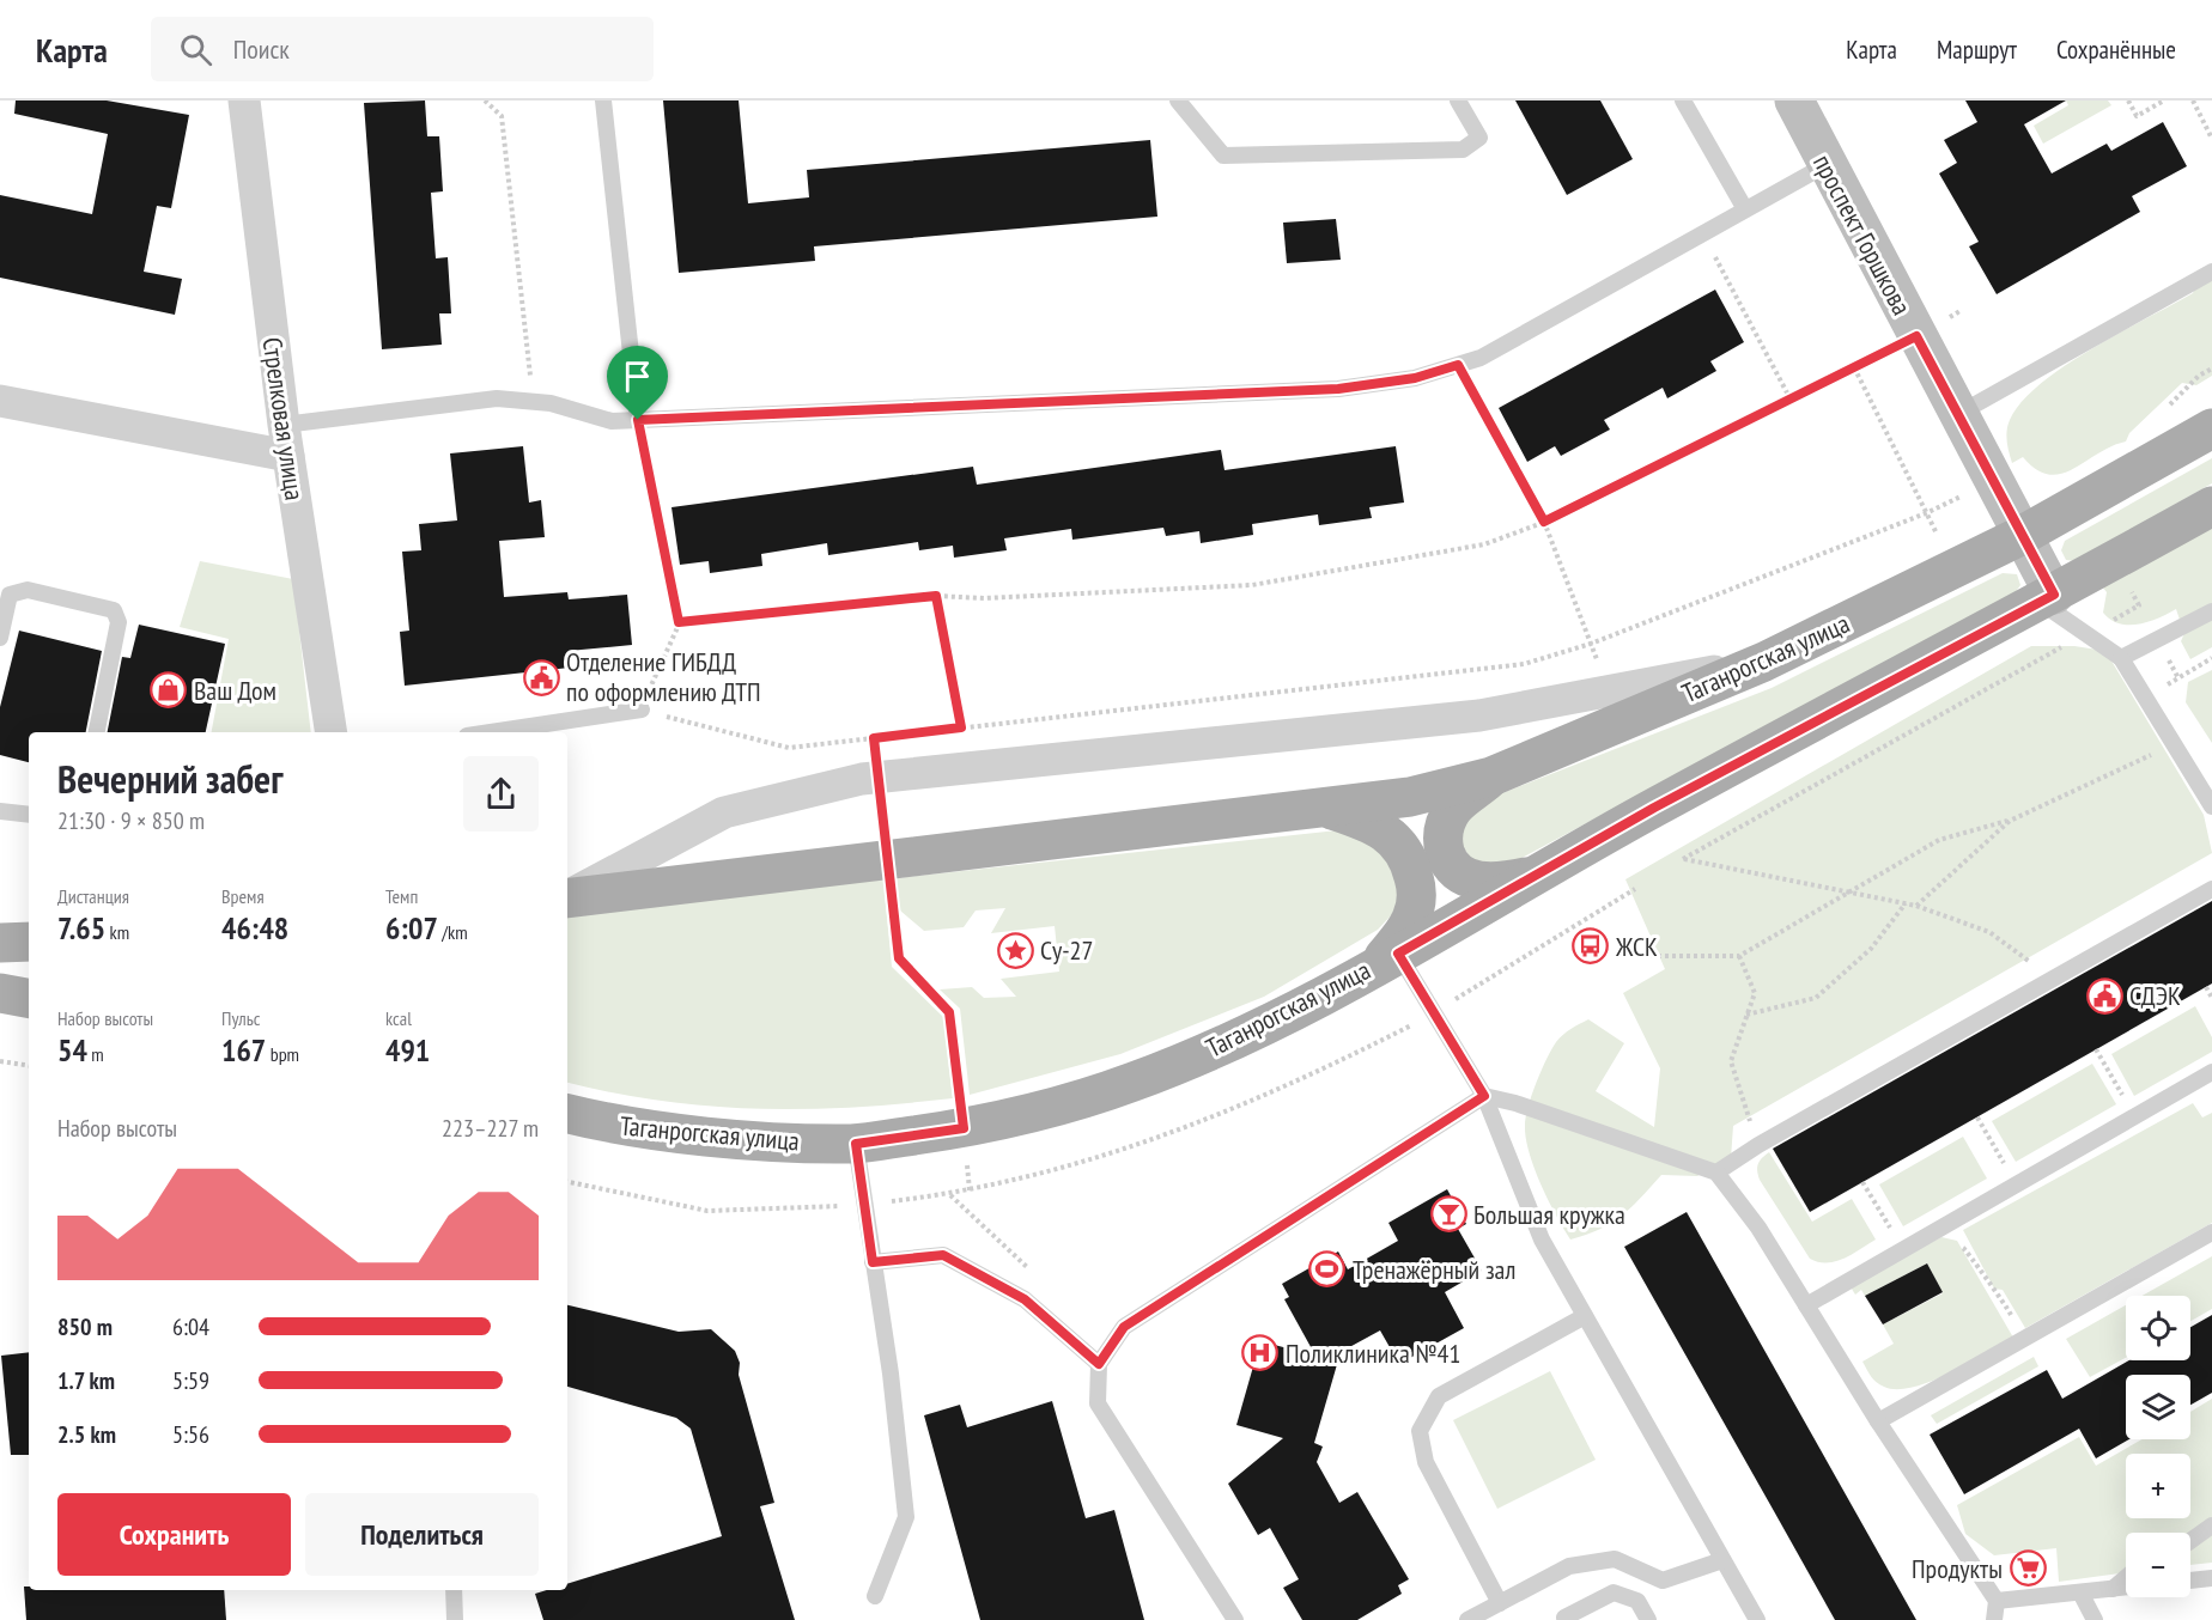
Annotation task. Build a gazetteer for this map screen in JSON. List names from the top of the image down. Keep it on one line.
{"streets":{"main road":["Таганрогская улица"],"street":["проспект Горшкова","Стрелковая улица"]},"crossings":[["проспект Горшкова","Таганрогская улица"]],"places":{"public building":["Отделение ГИБДД по оформлению ДТП","СДЭК"],"shop":["Ваш Дом"],"bus stop":["ЖСК"],"place":["Су-27"],"bar":["Большая кружка"],"sports":["Тренажёрный зал"],"hospital":["Поликлиника №41"],"supermarket":["Продукты"]},"page":{"header":"Карта","search":"Поиск","nav":["Карта","Маршрут","Сохранённые"],"heading":["Вечерний забег","21:30 · 9 × 850 m"],"stats":[["Дистанция","7.65 km"],["Время","46:48"],["Темп","6:07 /km"],["Набор высоты","54 m"],["Пульс","167 bpm"],["kcal","491"]],"chart":["Набор высоты","223–227 m"],"map_buttons":["+","−"],"list":[{"name":"850 m","note":"6:04"},{"name":"1.7 km","note":"5:59"},{"name":"2.5 km","note":"5:56"}],"buttons":["Сохранить","Поделиться"]}}
